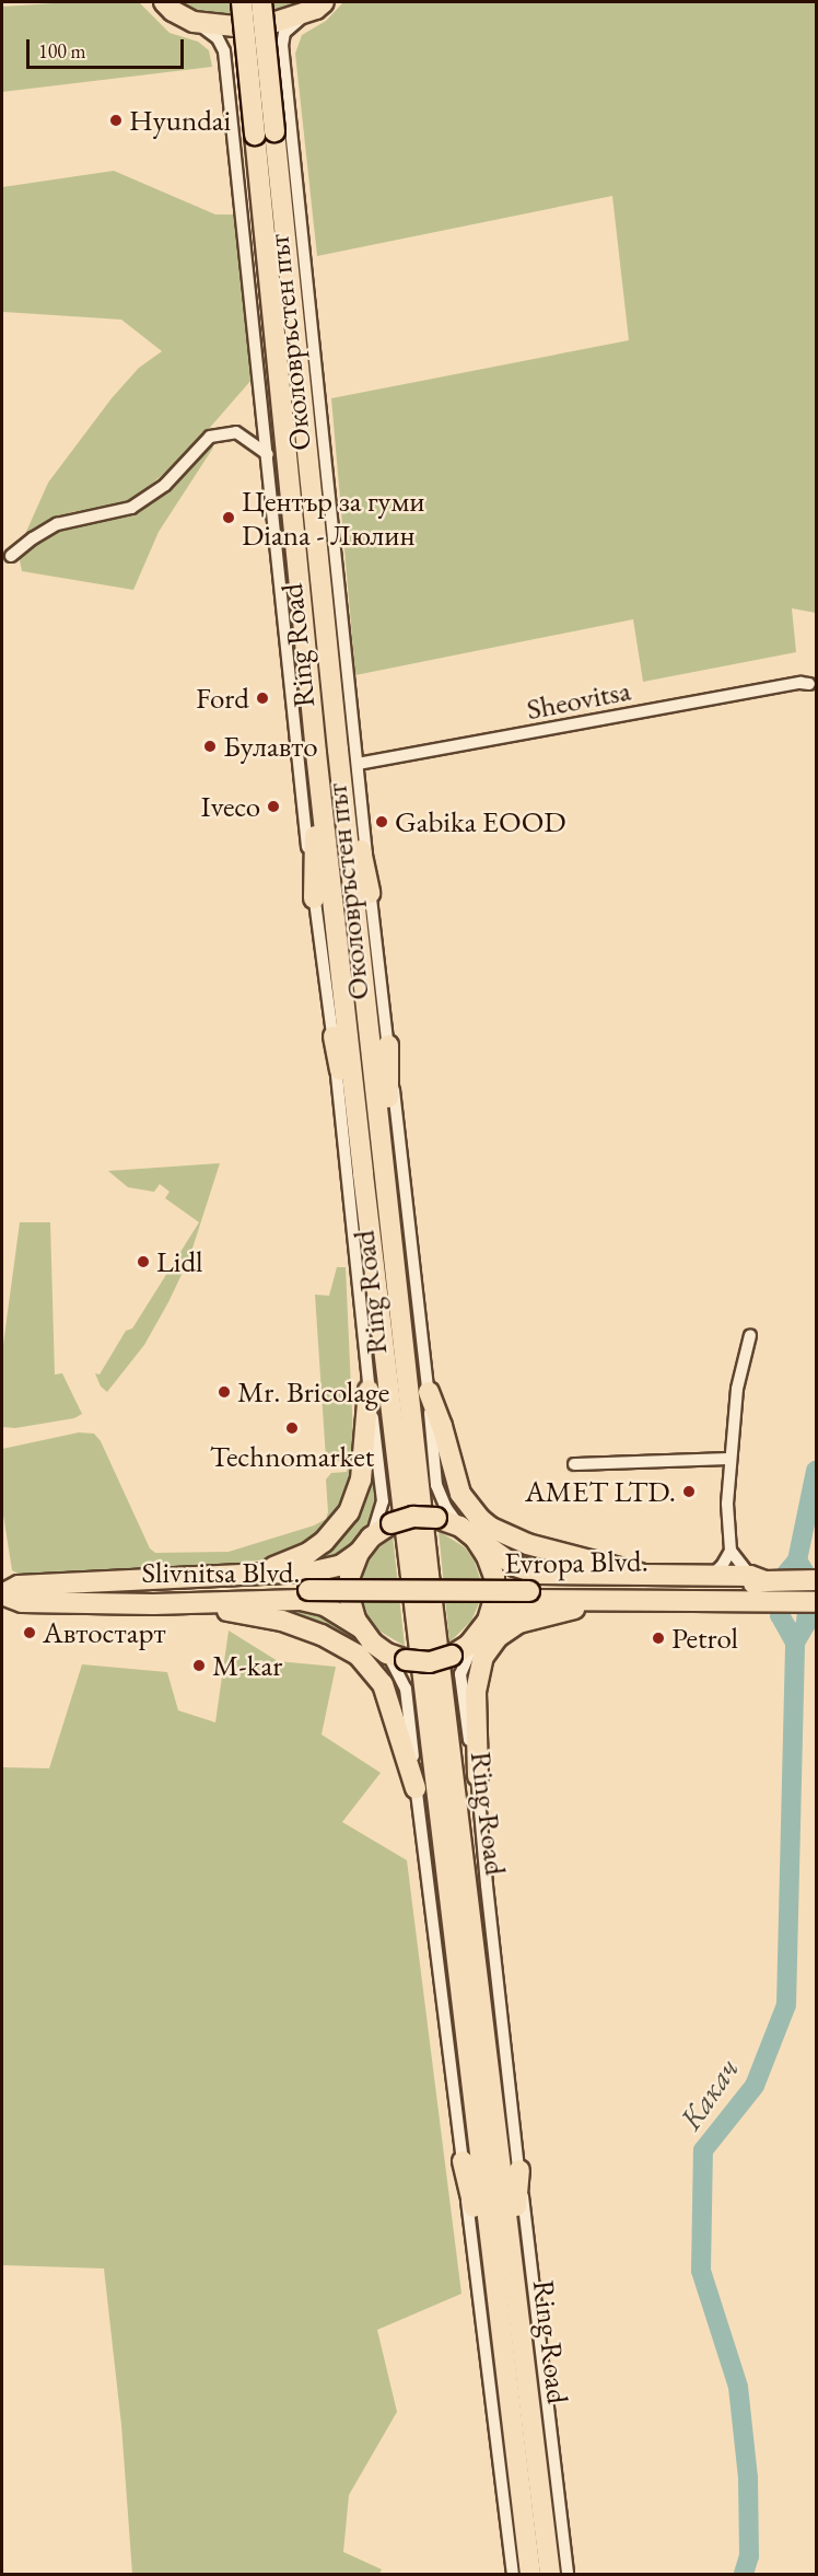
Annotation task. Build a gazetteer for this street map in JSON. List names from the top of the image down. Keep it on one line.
{"streets":{"main road":["Ring Road","Evropa Blvd.","Slivnitsa Blvd."],"street":["Околовръстен път","Sheovitsa"]},"crossings":[["Околовръстен път","Sheovitsa"],["Ring Road","Evropa Blvd."],["Ring Road","Slivnitsa Blvd."],["Evropa Blvd.","Slivnitsa Blvd."]],"water":["Какач"],"places":["Hyundai","Център за гуми Diana - Люлин","Ford","Булавто","Iveco","Gabika EOOD","Lidl","Mr. Bricolage","Technomarket","AMET LTD.","Автостарт","Petrol","M-kar"],"scale_bar":"100 m"}
